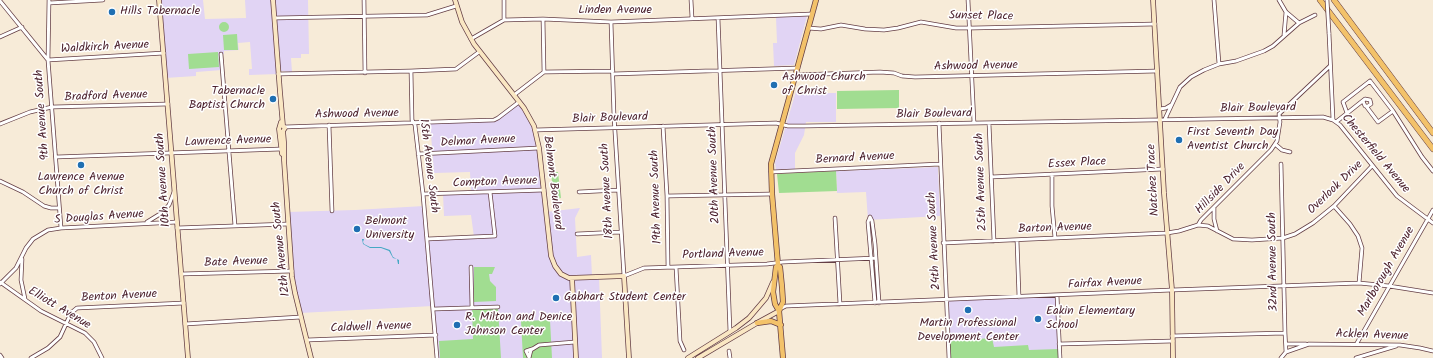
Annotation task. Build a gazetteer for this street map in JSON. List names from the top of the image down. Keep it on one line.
{"streets":{"main road":["10th Avenue South","Natchez Trace","Belmont Boulevard","18th Avenue South","12th Avenue South","Portland Avenue"],"street":["Linden Avenue","Sunset Place","Waldkirch Avenue","Ashwood Avenue","Bradford Avenue","Blair Boulevard","9th Avenue South","Lawrence Avenue","Delmar Avenue","Chesterfield Avenue","Bernard Avenue","Essex Place","15th Avenue South","20th Avenue South","25th Avenue South","Compton Avenue","Overlook Drive","Hillside Drive","19th Avenue South","S Douglas Avenue","Barton Avenue","24th Avenue South","32nd Avenue South","Bate Avenue","Marlborough Avenue","Fairfax Avenue","Benton Avenue","Elliott Avenue","Caldwell Avenue","Acklen Avenue"]},"crossings":[["Linden Avenue","20th Avenue South"],["Linden Avenue","Belmont Boulevard"],["Linden Avenue","18th Avenue South"],["Sunset Place","Natchez Trace"],["Sunset Place","25th Avenue South"],["Waldkirch Avenue","9th Avenue South"],["Waldkirch Avenue","10th Avenue South"],["Ashwood Avenue","15th Avenue South"],["Ashwood Avenue","Natchez Trace"],["Ashwood Avenue","25th Avenue South"],["Ashwood Avenue","Belmont Boulevard"],["Ashwood Avenue","12th Avenue South"],["Bradford Avenue","9th Avenue South"],["Bradford Avenue","10th Avenue South"],["Blair Boulevard","Chesterfield Avenue"],["Blair Boulevard","20th Avenue South"],["Blair Boulevard","Natchez Trace"],["Blair Boulevard","25th Avenue South"],["Blair Boulevard","Belmont Boulevard"],["Blair Boulevard","Hillside Drive"],["Blair Boulevard","18th Avenue South"],["Blair Boulevard","19th Avenue South"],["Blair Boulevard","24th Avenue South"],["9th Avenue South","Lawrence Avenue"],["9th Avenue South","S Douglas Avenue"],["Lawrence Avenue","10th Avenue South"],["Lawrence Avenue","12th Avenue South"],["Delmar Avenue","15th Avenue South"],["Delmar Avenue","Belmont Boulevard"],["Chesterfield Avenue","Overlook Drive"],["Chesterfield Avenue","Marlborough Avenue"],["Bernard Avenue","24th Avenue South"],["Essex Place","Natchez Trace"],["Essex Place","25th Avenue South"],["15th Avenue South","Compton Avenue"],["15th Avenue South","Caldwell Avenue"],["20th Avenue South","Portland Avenue"],["10th Avenue South","S Douglas Avenue"],["10th Avenue South","Bate Avenue"],["10th Avenue South","Benton Avenue"],["Natchez Trace","Hillside Drive"],["Natchez Trace","Barton Avenue"],["Natchez Trace","Fairfax Avenue"],["25th Avenue South","Barton Avenue"],["Compton Avenue","Belmont Boulevard"],["Belmont Boulevard","Portland Avenue"],["Overlook Drive","Hillside Drive"],["Overlook Drive","32nd Avenue South"],["Hillside Drive","Barton Avenue"],["18th Avenue South","Portland Avenue"],["19th Avenue South","Portland Avenue"],["S Douglas Avenue","Elliott Avenue"],["Barton Avenue","24th Avenue South"],["24th Avenue South","Fairfax Avenue"],["12th Avenue South","Bate Avenue"],["12th Avenue South","Caldwell Avenue"],["32nd Avenue South","Fairfax Avenue"],["32nd Avenue South","Acklen Avenue"],["Marlborough Avenue","Fairfax Avenue"],["Marlborough Avenue","Acklen Avenue"],["Benton Avenue","Elliott Avenue"]],"places":["Hills Tabernacle","Ashwood Church of Christ","Tabernacle Baptist Church","First Seventh Day Aventist Church","Lawrence Avenue Church of Christ","Belmont University","Gabhart Student Center","Martin Professional Development Center","Eakin Elementary School","R. Milton and Denice Johnson Center"]}
